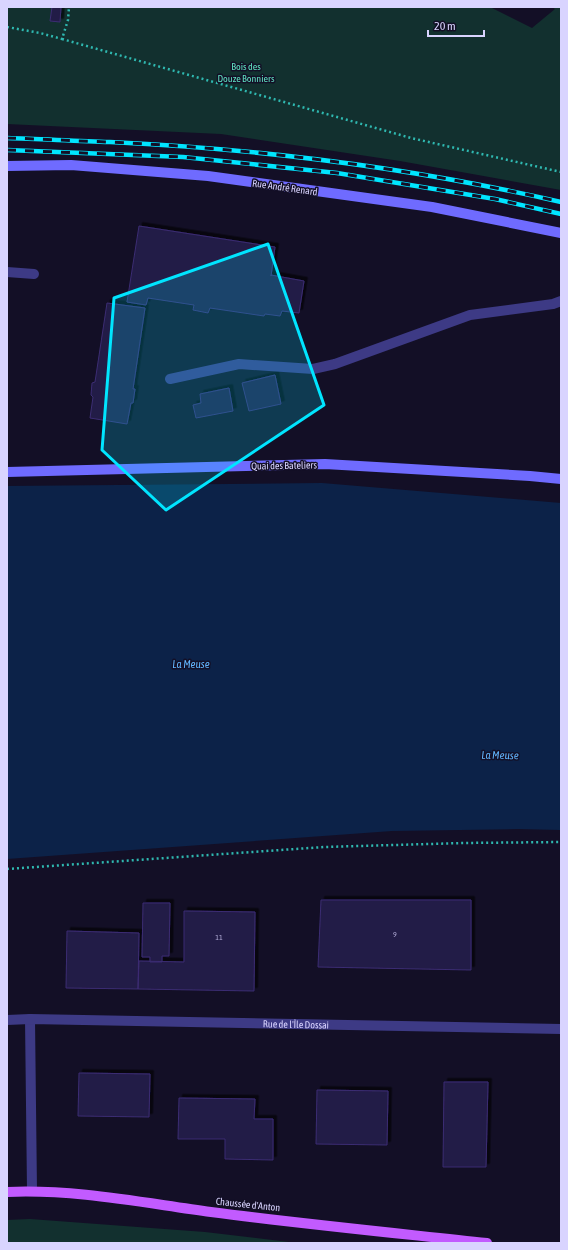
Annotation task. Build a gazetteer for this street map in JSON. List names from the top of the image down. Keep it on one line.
{"streets":{"main road":["Chaussée d'Anton"],"street":["Rue André Renard","Quai des Bateliers","Rue de l'Île Dossai"]},"water":["La Meuse"],"parks":["Bois des Douze Bonniers"],"house_numbers":["9","11"],"scale_bar":"20 m"}
